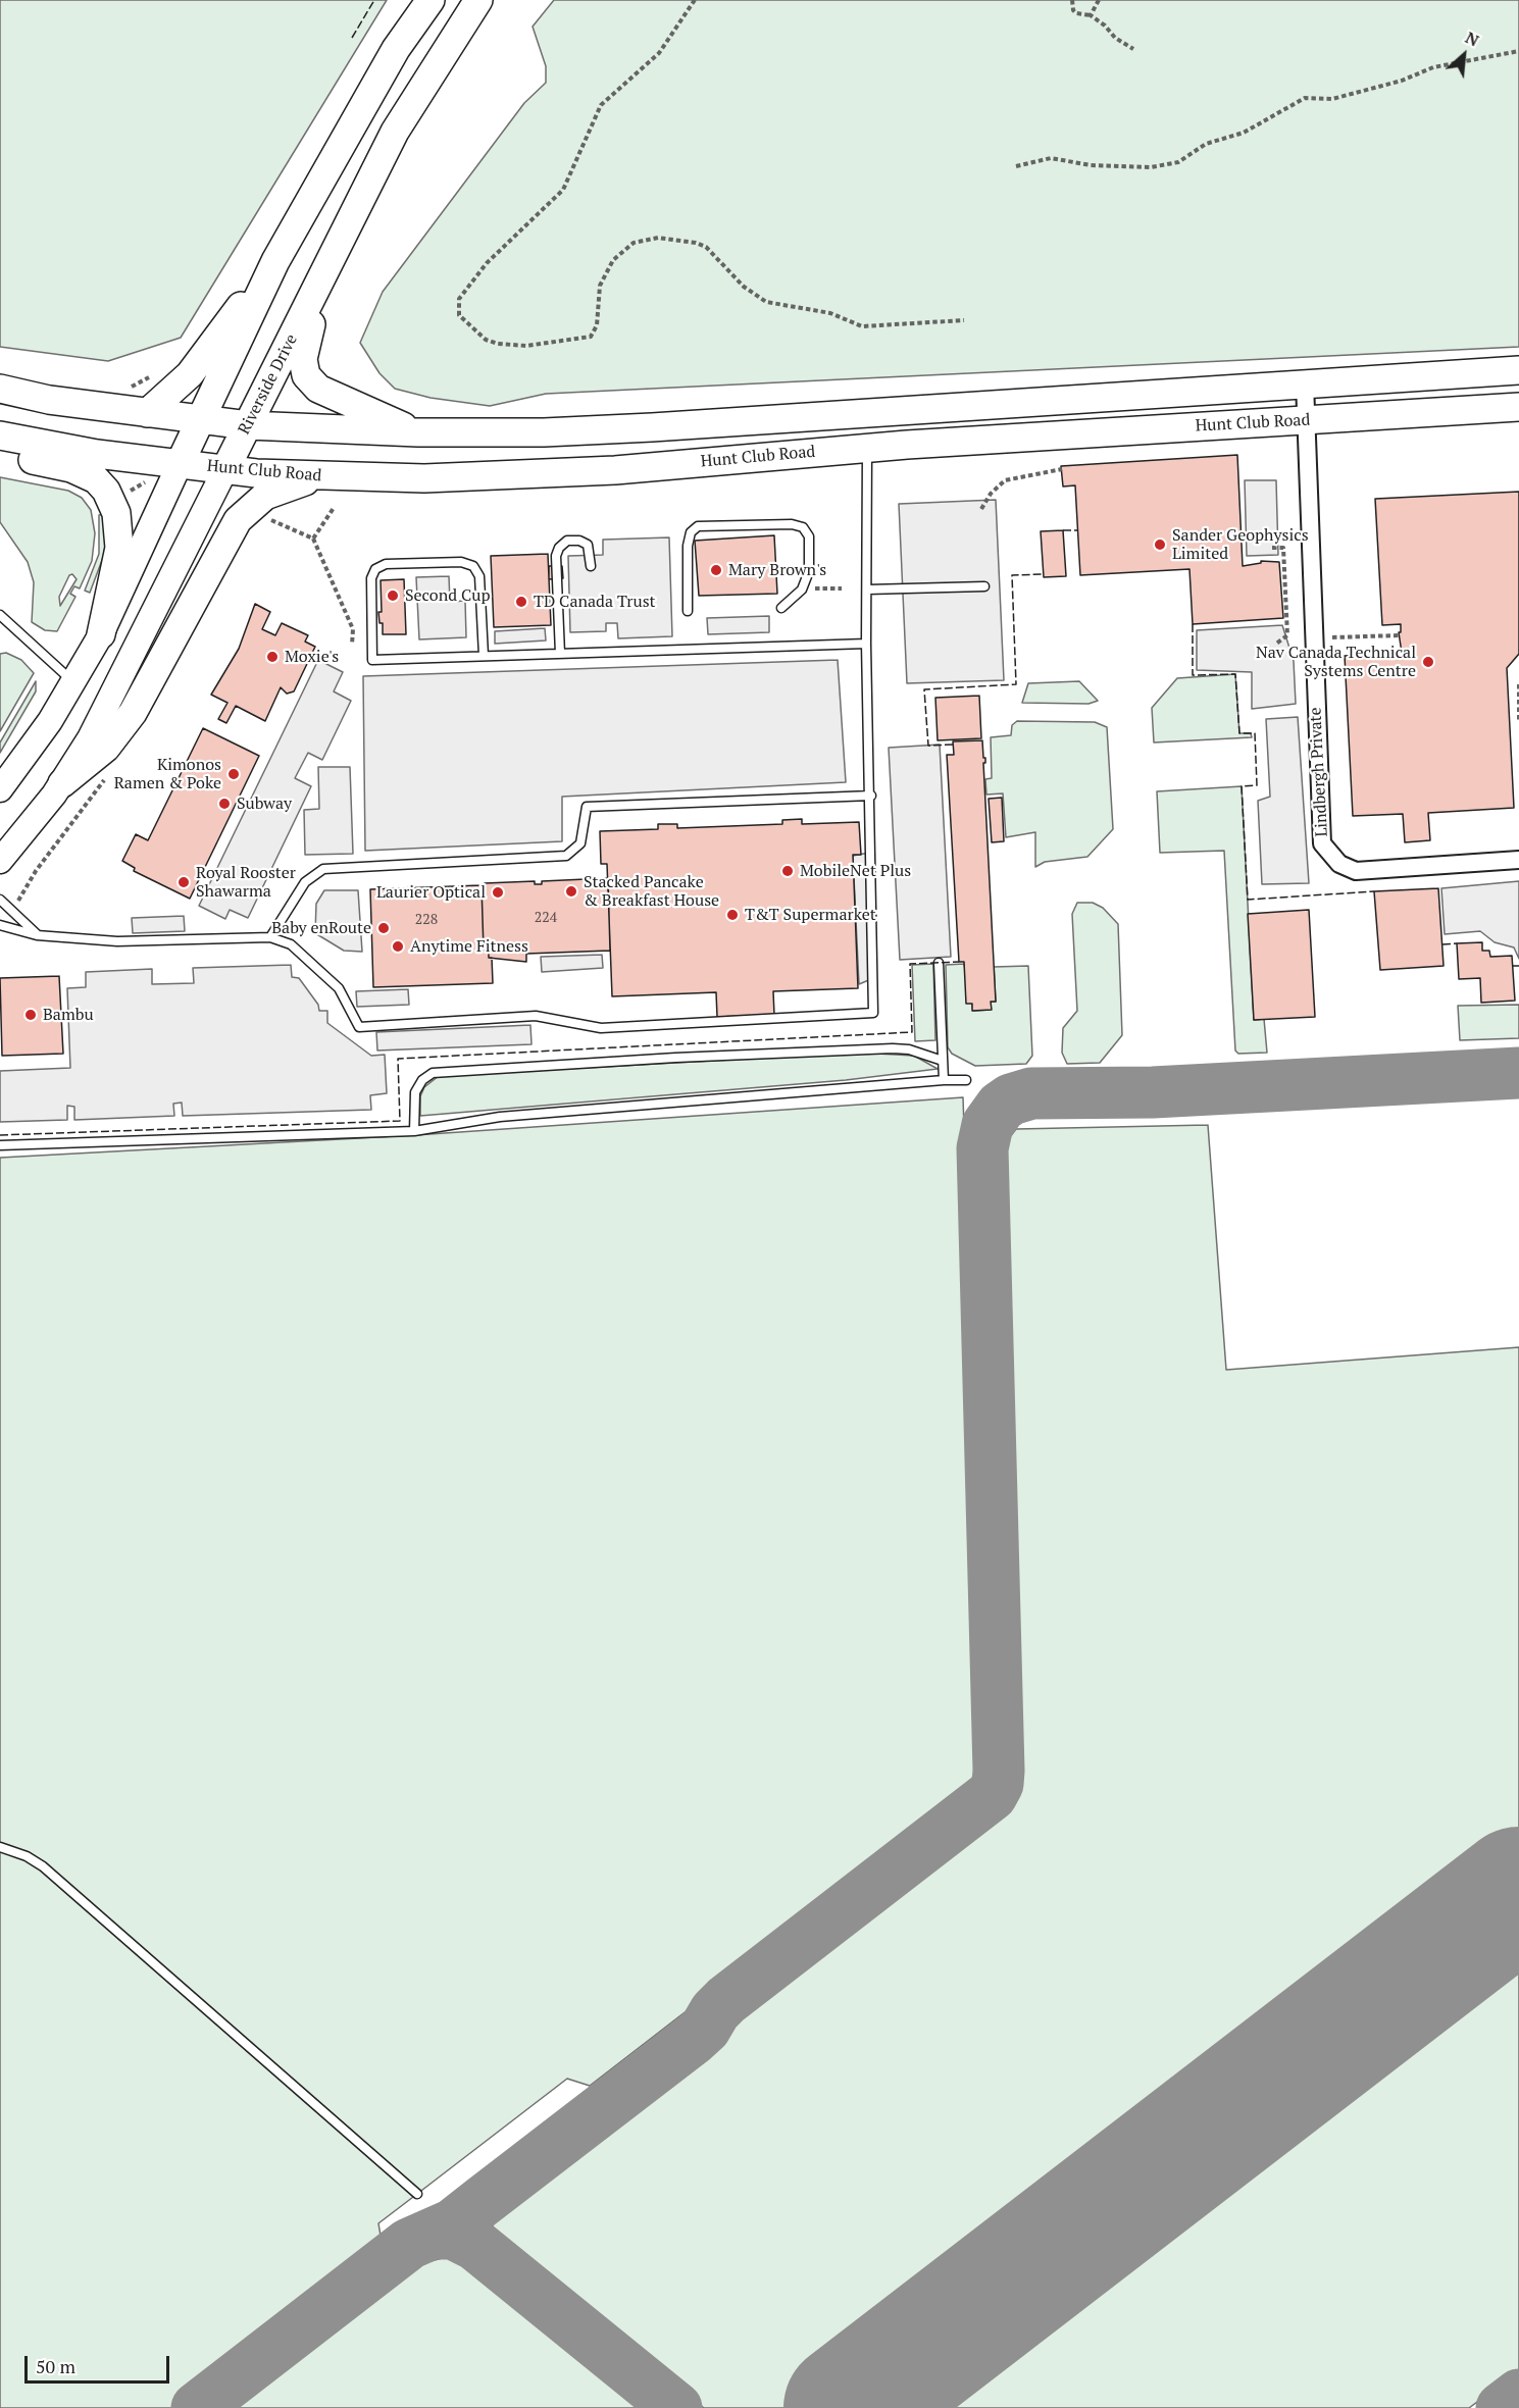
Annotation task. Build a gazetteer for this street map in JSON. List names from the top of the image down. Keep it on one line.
{"streets":{"main road":["Riverside Drive","Hunt Club Road"],"street":["Lindbergh Private"]},"crossings":[["Riverside Drive","Hunt Club Road"],["Hunt Club Road","Lindbergh Private"]],"places":["Sander Geophysics Limited","Mary Brown's","Second Cup","TD Canada Trust","Moxie's","Nav Canada Technical Systems Centre","Kimonos Ramen & Poke","Subway","MobileNet Plus","Royal Rooster Shawarma","Stacked Pancake & Breakfast House","Laurier Optical","T&T Supermarket","Baby enRoute","Anytime Fitness","Bambu"],"house_numbers":["224","228"],"scale_bar":"50 m","north":"top right"}
